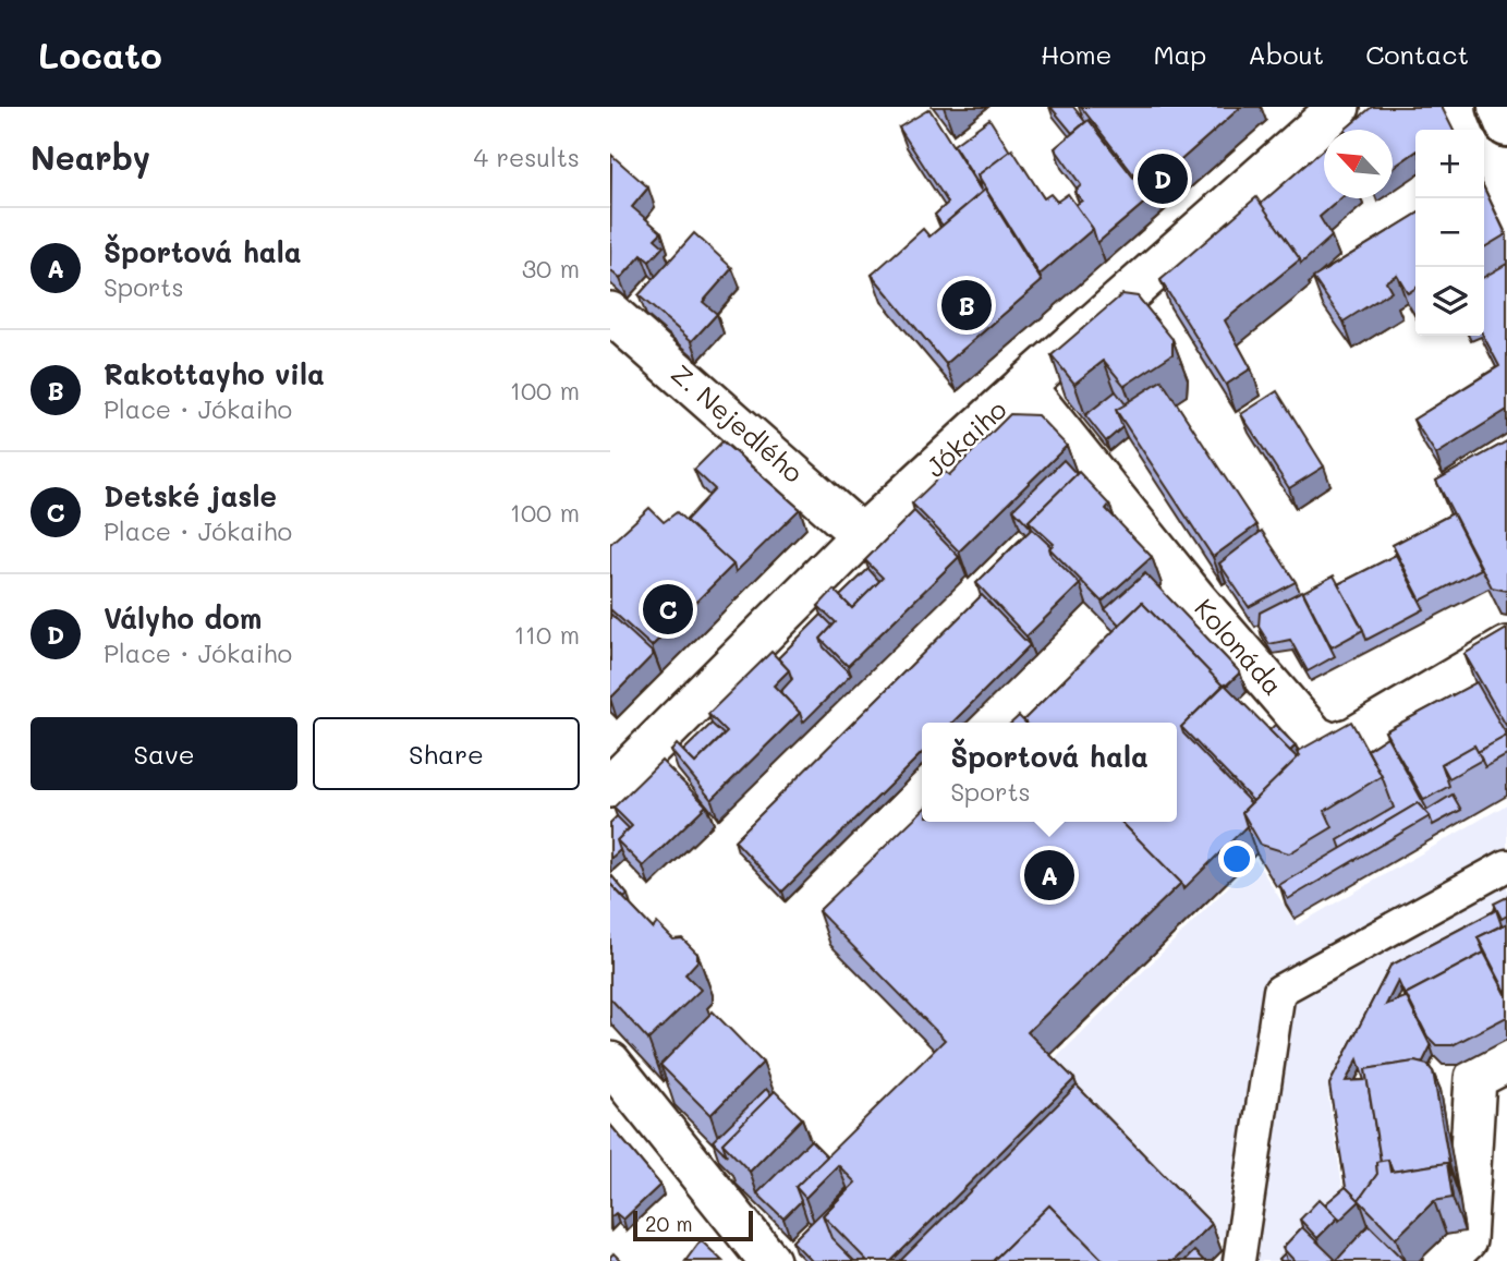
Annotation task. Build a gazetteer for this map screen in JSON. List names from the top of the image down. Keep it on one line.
{"streets":{"street":["Z. Nejedlého","Jókaiho","Kolonáda"]},"crossings":[["Z. Nejedlého","Jókaiho"],["Jókaiho","Kolonáda"]],"scale_bar":"20 m","north":"top left","page":{"header":"Locato","nav":["Home","Map","About","Contact"],"heading":["Nearby","4 results"],"map_buttons":["+","−"],"pins":["D","B","C","A"],"list":[{"mark":"A","name":"Športová hala","note":"Sports","value":"30 m"},{"mark":"B","name":"Rakottayho vila","note":"Place · Jókaiho","value":"100 m"},{"mark":"C","name":"Detské jasle","note":"Place · Jókaiho","value":"100 m"},{"mark":"D","name":"Vályho dom","note":"Place · Jókaiho","value":"110 m"}],"buttons":["Save","Share"],"popup":["Športová hala","Sports"],"scale":"20 m"}}
